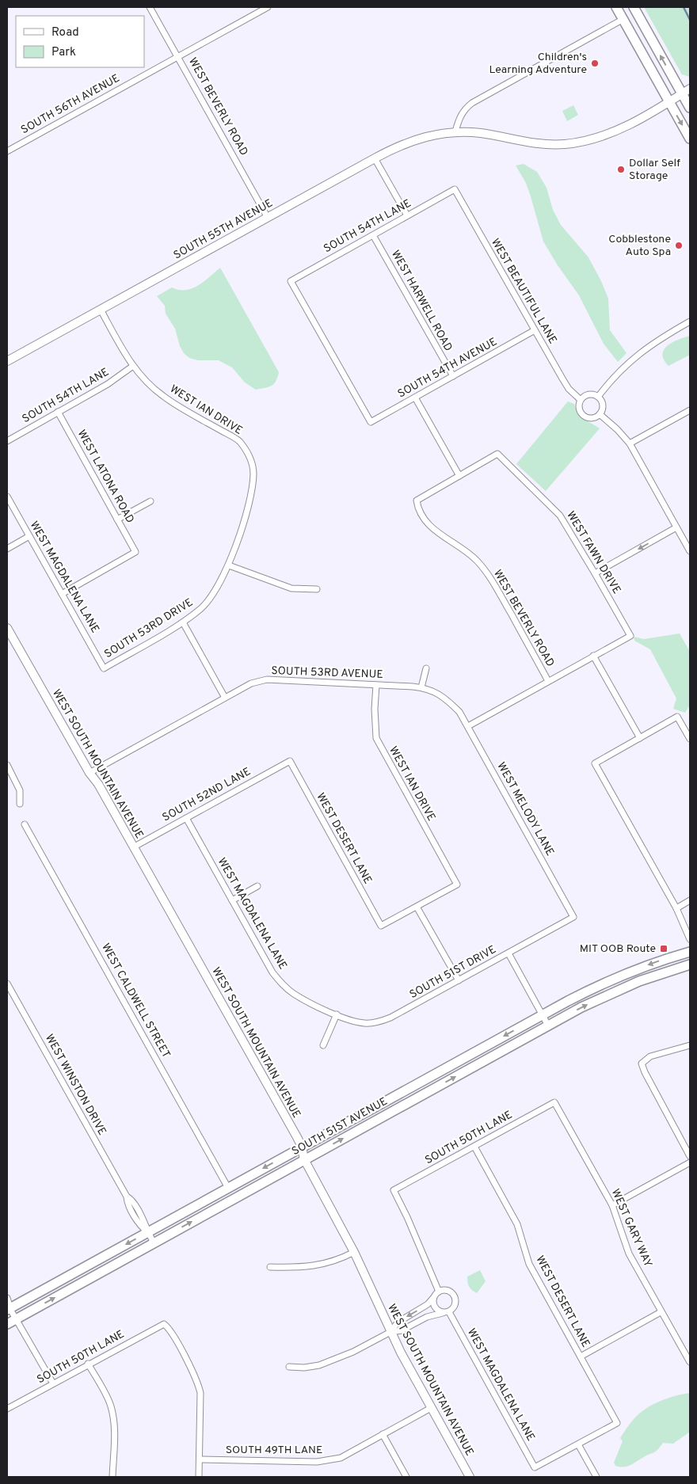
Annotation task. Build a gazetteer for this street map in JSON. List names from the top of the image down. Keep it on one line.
{"streets":{"main road":["SOUTH 51ST AVENUE"],"street":["SOUTH 56TH AVENUE","WEST BEVERLY ROAD","SOUTH 54TH LANE","SOUTH 55TH AVENUE","WEST BEAUTIFUL LANE","WEST HARWELL ROAD","SOUTH 54TH AVENUE","WEST IAN DRIVE","WEST LATONA ROAD","WEST FAWN DRIVE","WEST MAGDALENA LANE","SOUTH 53RD DRIVE","SOUTH 53RD AVENUE","WEST SOUTH MOUNTAIN AVENUE","SOUTH 52ND LANE","WEST MELODY LANE","WEST DESERT LANE","SOUTH 51ST DRIVE","WEST CALDWELL STREET","WEST WINSTON DRIVE","SOUTH 50TH LANE","WEST GARY WAY","SOUTH 49TH LANE"]},"crossings":[["SOUTH 56TH AVENUE","WEST BEVERLY ROAD"],["WEST BEVERLY ROAD","SOUTH 55TH AVENUE"],["WEST BEVERLY ROAD","WEST FAWN DRIVE"],["SOUTH 54TH LANE","WEST BEAUTIFUL LANE"],["SOUTH 54TH LANE","WEST HARWELL ROAD"],["SOUTH 54TH LANE","SOUTH 54TH AVENUE"],["SOUTH 54TH LANE","WEST IAN DRIVE"],["SOUTH 54TH LANE","WEST LATONA ROAD"],["SOUTH 55TH AVENUE","WEST IAN DRIVE"],["WEST BEAUTIFUL LANE","SOUTH 54TH AVENUE"],["WEST HARWELL ROAD","SOUTH 54TH AVENUE"],["WEST IAN DRIVE","SOUTH 53RD DRIVE"],["WEST IAN DRIVE","SOUTH 53RD AVENUE"],["WEST IAN DRIVE","WEST DESERT LANE"],["WEST LATONA ROAD","WEST MAGDALENA LANE"],["WEST MAGDALENA LANE","SOUTH 53RD DRIVE"],["WEST MAGDALENA LANE","SOUTH 52ND LANE"],["WEST MAGDALENA LANE","WEST DESERT LANE"],["WEST MAGDALENA LANE","SOUTH 51ST DRIVE"],["WEST MAGDALENA LANE","SOUTH 50TH LANE"],["SOUTH 53RD AVENUE","WEST SOUTH MOUNTAIN AVENUE"],["SOUTH 53RD AVENUE","WEST MELODY LANE"],["WEST SOUTH MOUNTAIN AVENUE","SOUTH 52ND LANE"],["WEST SOUTH MOUNTAIN AVENUE","SOUTH 51ST AVENUE"],["WEST SOUTH MOUNTAIN AVENUE","SOUTH 49TH LANE"],["SOUTH 52ND LANE","WEST DESERT LANE"],["WEST MELODY LANE","SOUTH 51ST DRIVE"],["WEST DESERT LANE","SOUTH 50TH LANE"],["WEST CALDWELL STREET","SOUTH 51ST AVENUE"],["WEST WINSTON DRIVE","SOUTH 51ST AVENUE"],["SOUTH 50TH LANE","WEST GARY WAY"],["SOUTH 50TH LANE","SOUTH 49TH LANE"]],"places":{"other":["Children's Learning Adventure","Dollar Self Storage","Cobblestone Auto Spa"],"transit":["MIT OOB Route"]},"legend":["Road","Park"]}
